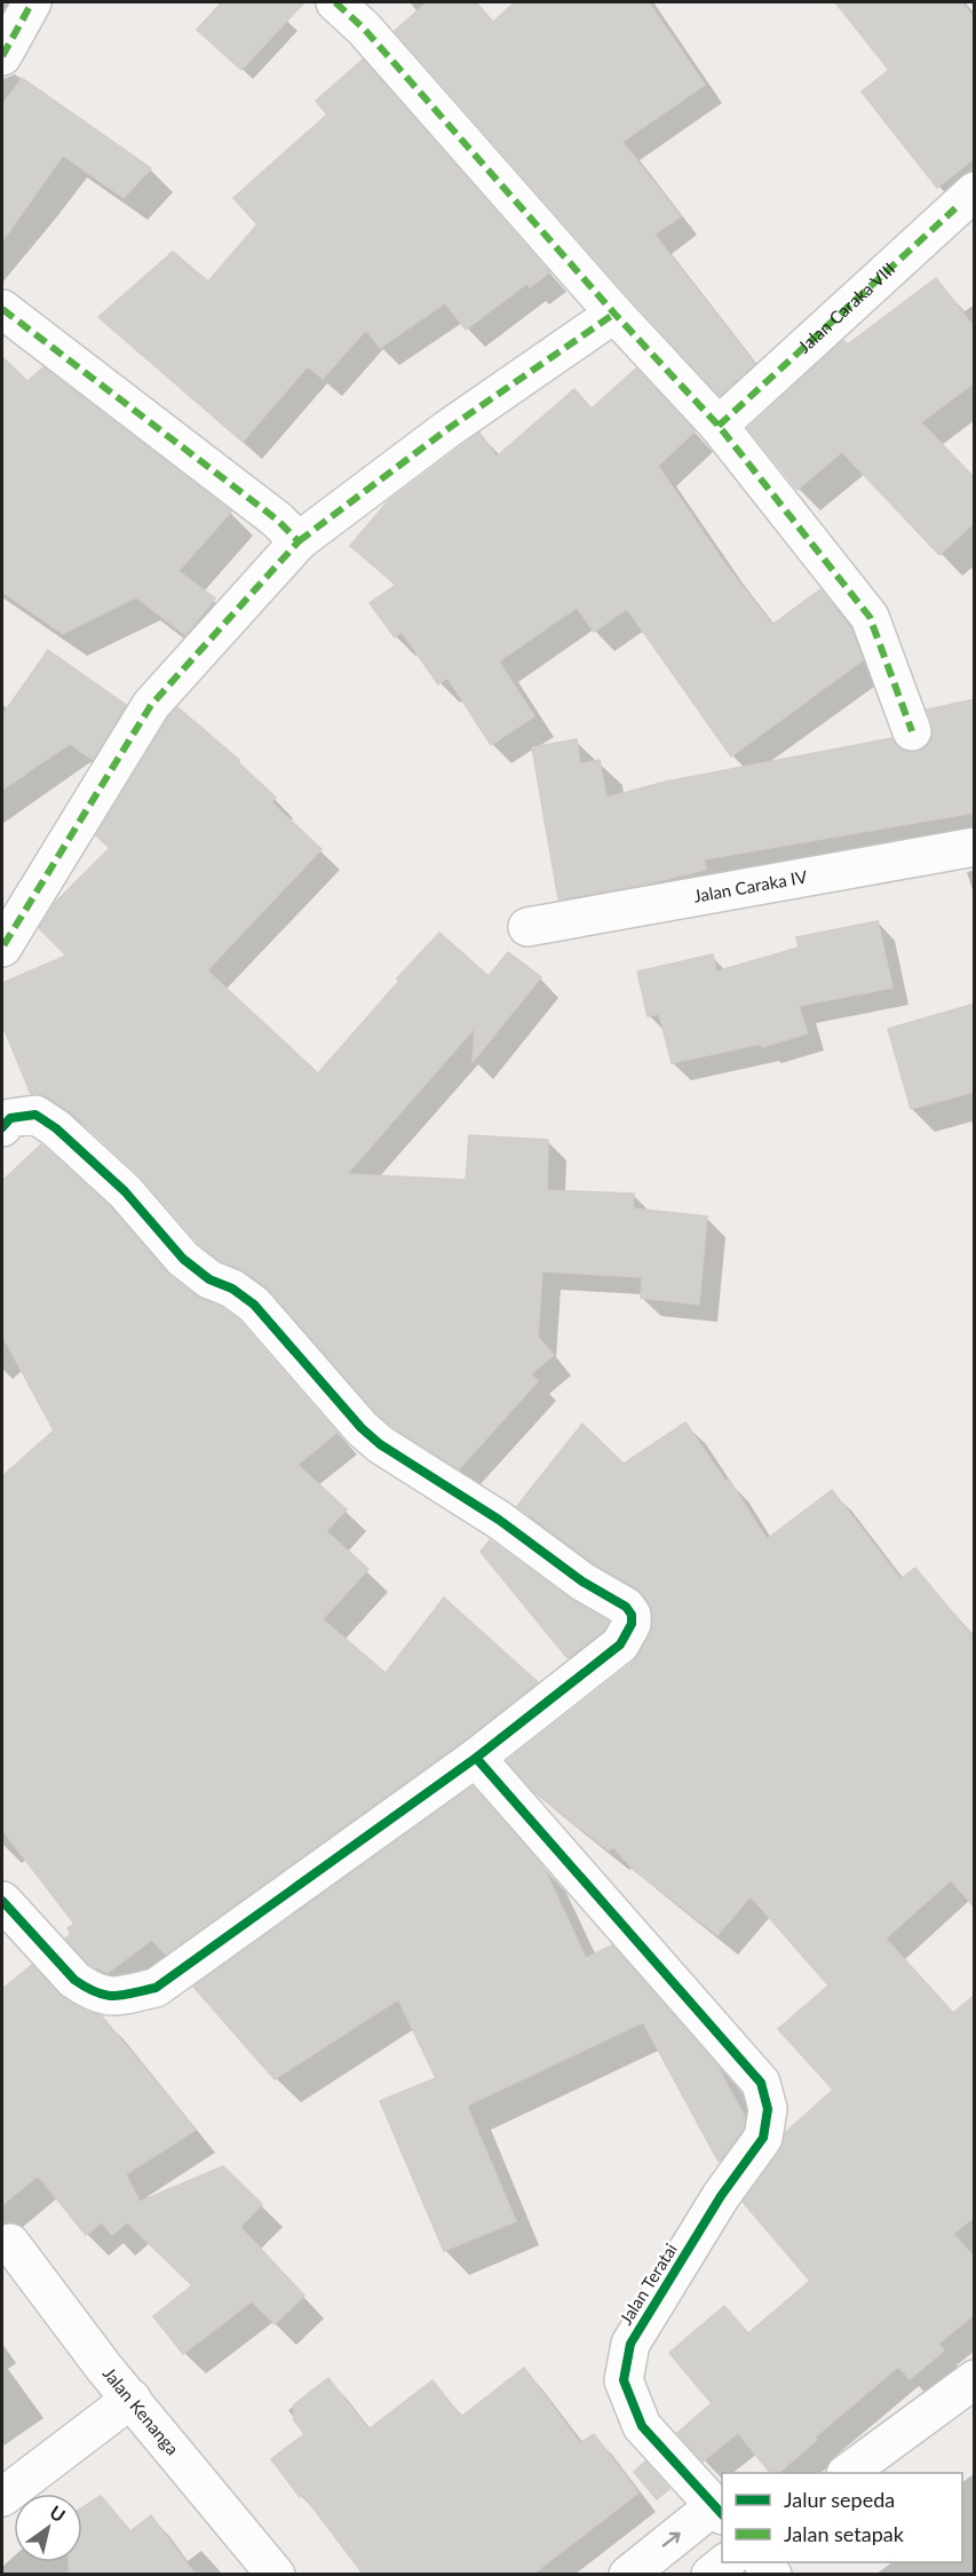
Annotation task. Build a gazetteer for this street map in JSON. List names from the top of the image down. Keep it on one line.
{"streets":{"street":["Jalan Caraka VIII","Jalan Caraka IV","Jalan Teratai","Jalan Kenanga"]},"legend":["Jalur sepeda","Jalan setapak"],"north":"top right"}
